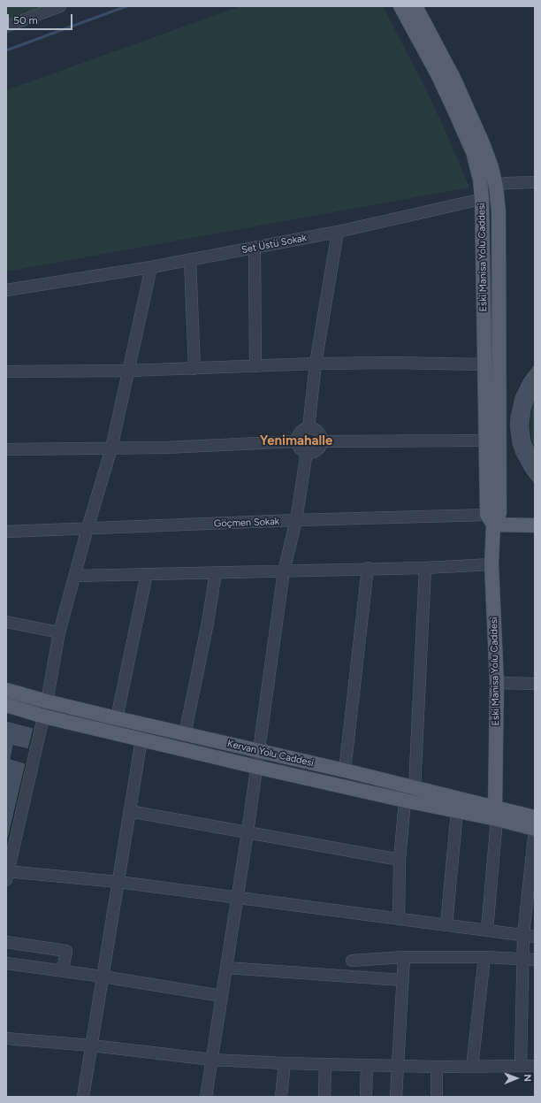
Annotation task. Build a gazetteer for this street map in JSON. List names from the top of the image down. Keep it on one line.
{"streets":{"main road":["Eski Manisa Yolu Caddesi","Kervan Yolu Caddesi"],"street":["Set Üstü Sokak","Göçmen Sokak"]},"crossings":[["Set Üstü Sokak","Eski Manisa Yolu Caddesi"],["Eski Manisa Yolu Caddesi","Göçmen Sokak"],["Eski Manisa Yolu Caddesi","Kervan Yolu Caddesi"]],"districts":["Yenimahalle"],"scale_bar":"50 m","north":"right"}
